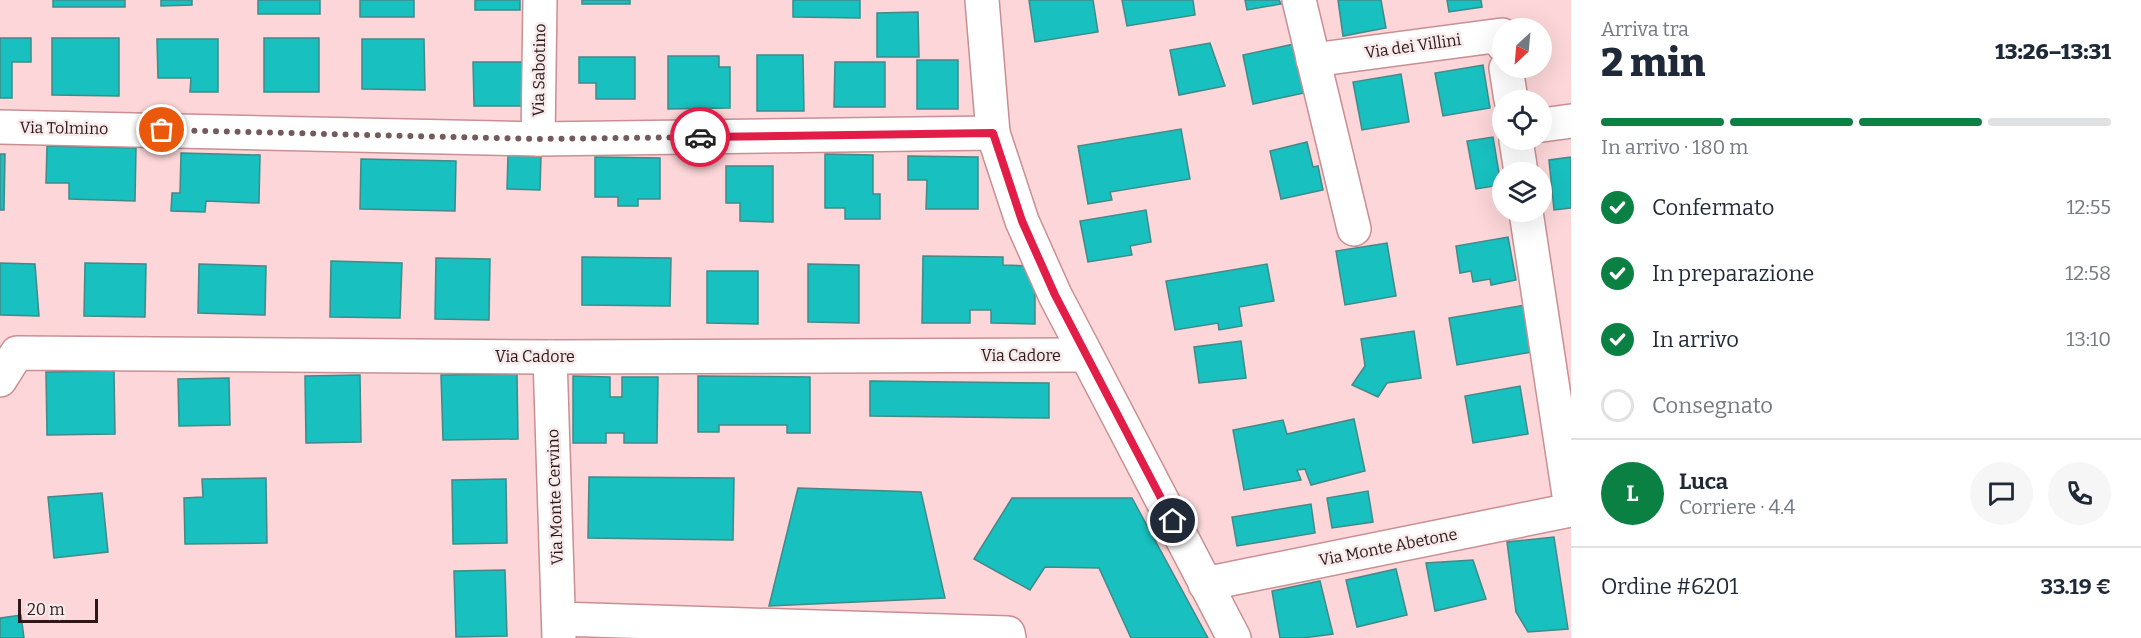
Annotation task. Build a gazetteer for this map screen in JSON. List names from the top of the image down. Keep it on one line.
{"streets":{"street":["Via dei Villini","Via Sabotino","Via Tolmino","Via Cadore","Via Monte Cervino","Via Monte Abetone"]},"crossings":[["Via Sabotino","Via Tolmino"],["Via Cadore","Via Monte Cervino"]],"scale_bar":"20 m","north":"bottom left","page":{"heading":["2 min","Arriva tra","13:26–13:31"],"panel":["Luca","Corriere · 4.4","Ordine #6201","33.19 €"],"bar":"In arrivo · 180 m","list":[["Confermato","12:55"],["In preparazione","12:58"],["In arrivo","13:10"],"Consegnato"],"round":"L","scale":"20 m"}}
